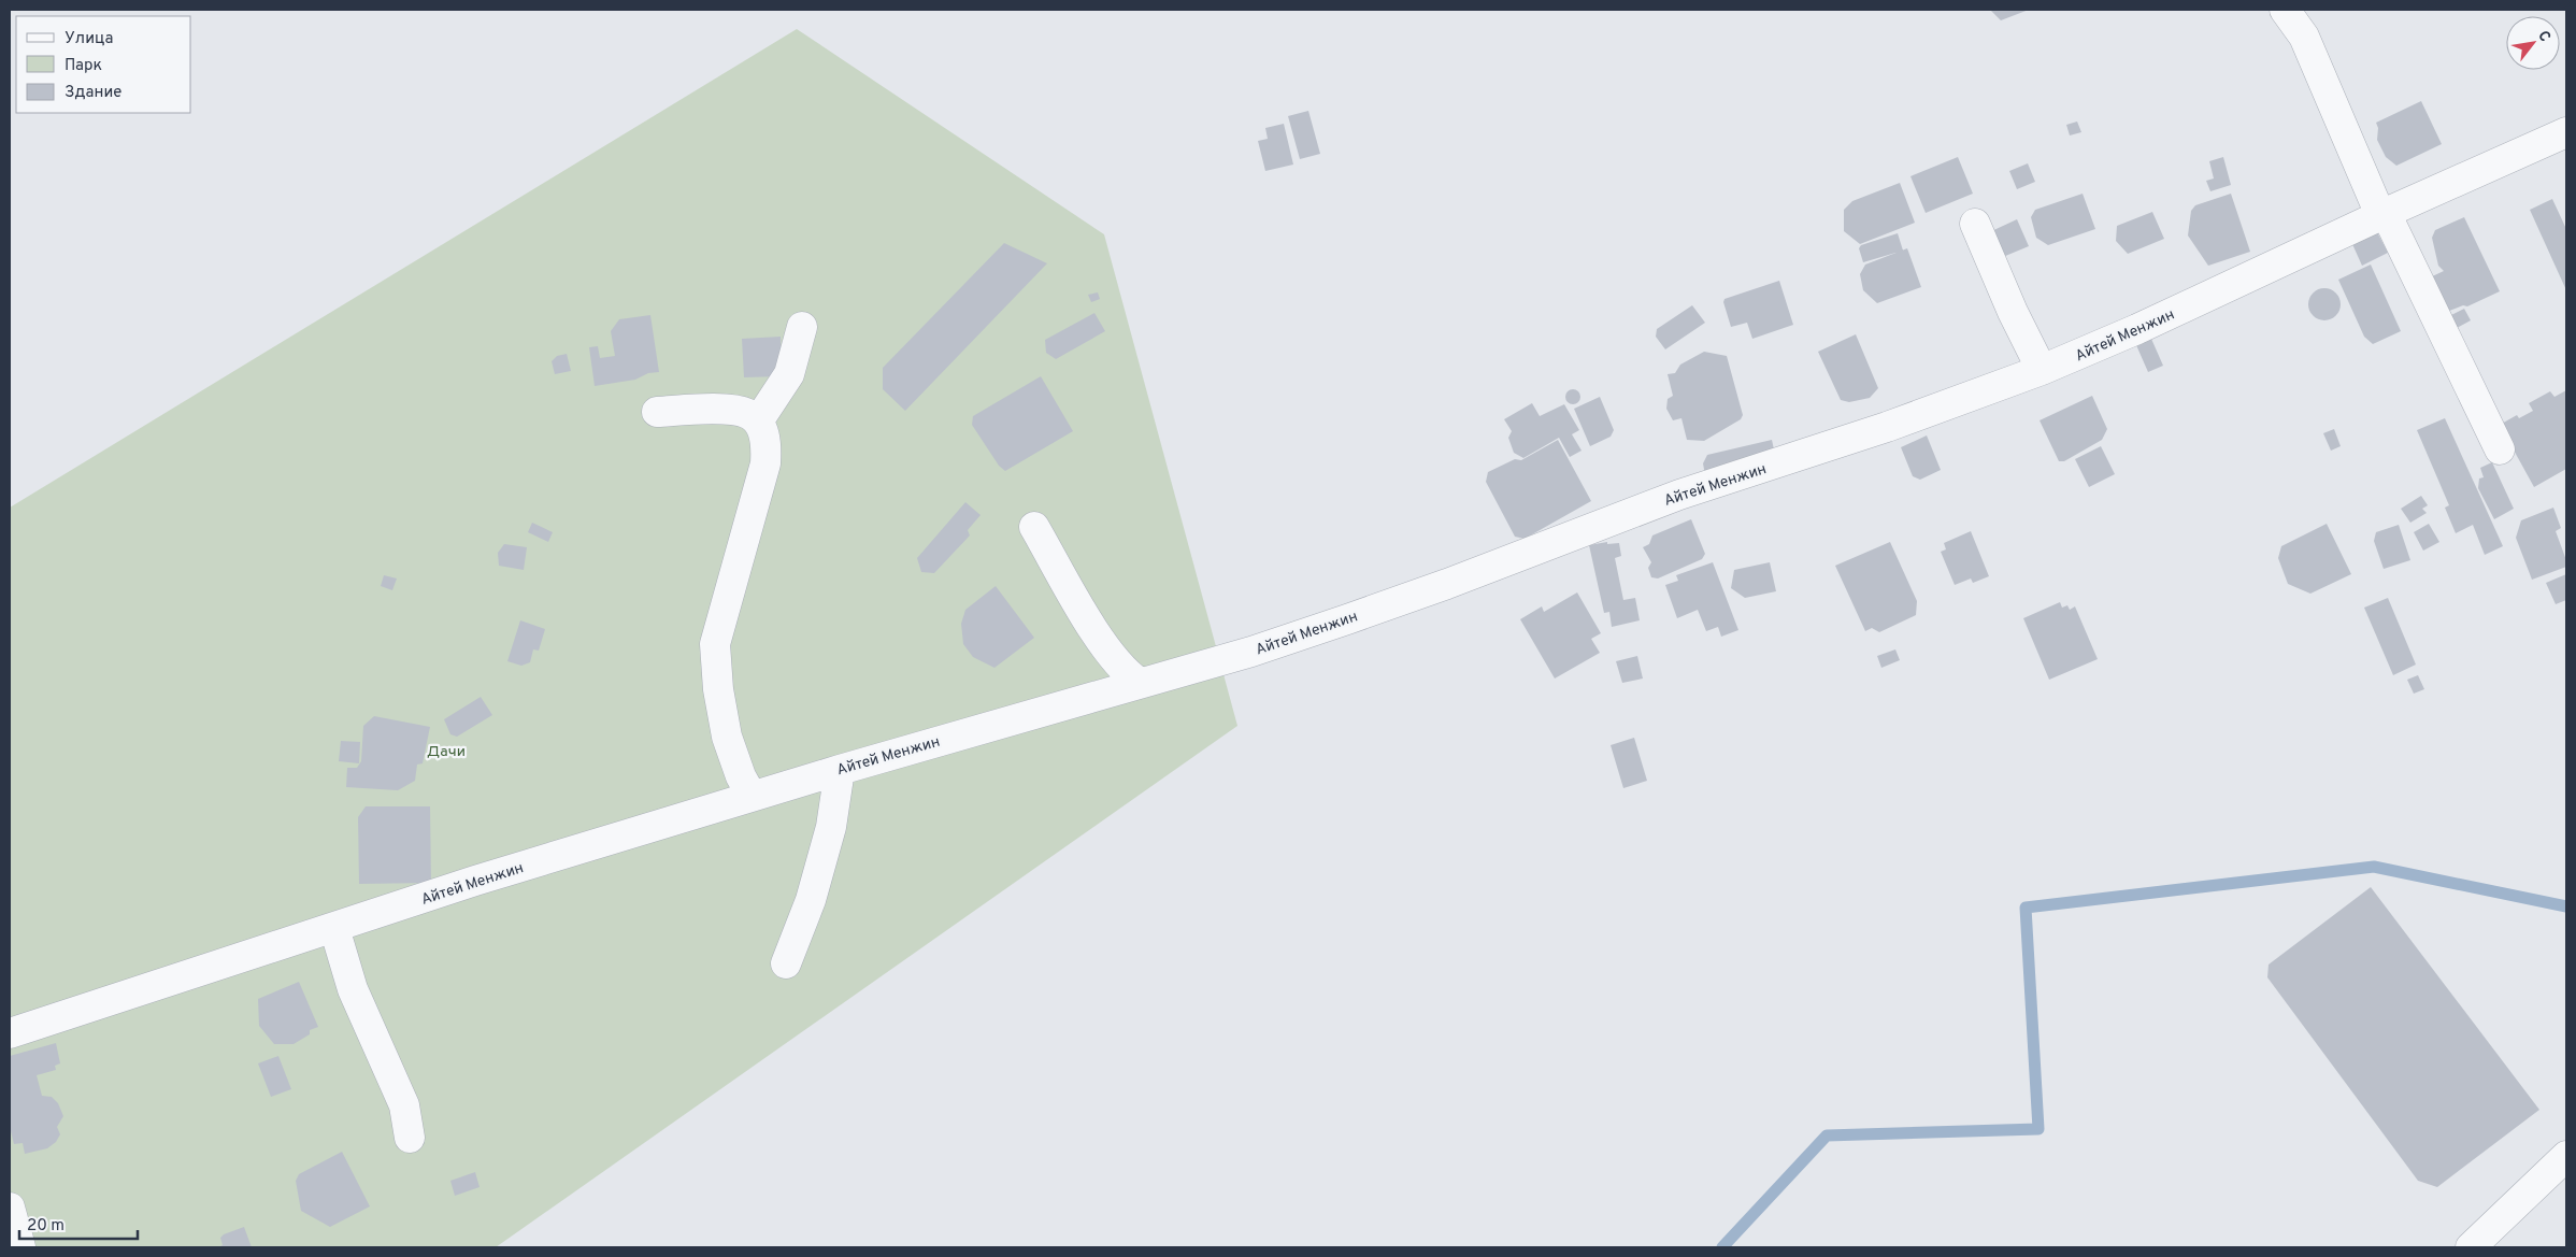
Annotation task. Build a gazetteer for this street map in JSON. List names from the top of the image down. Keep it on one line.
{"streets":{"street":["Айтей Менжин"]},"parks":["Дачи"],"legend":["Улица","Парк","Здание"],"scale_bar":"20 m","north":"top right"}
